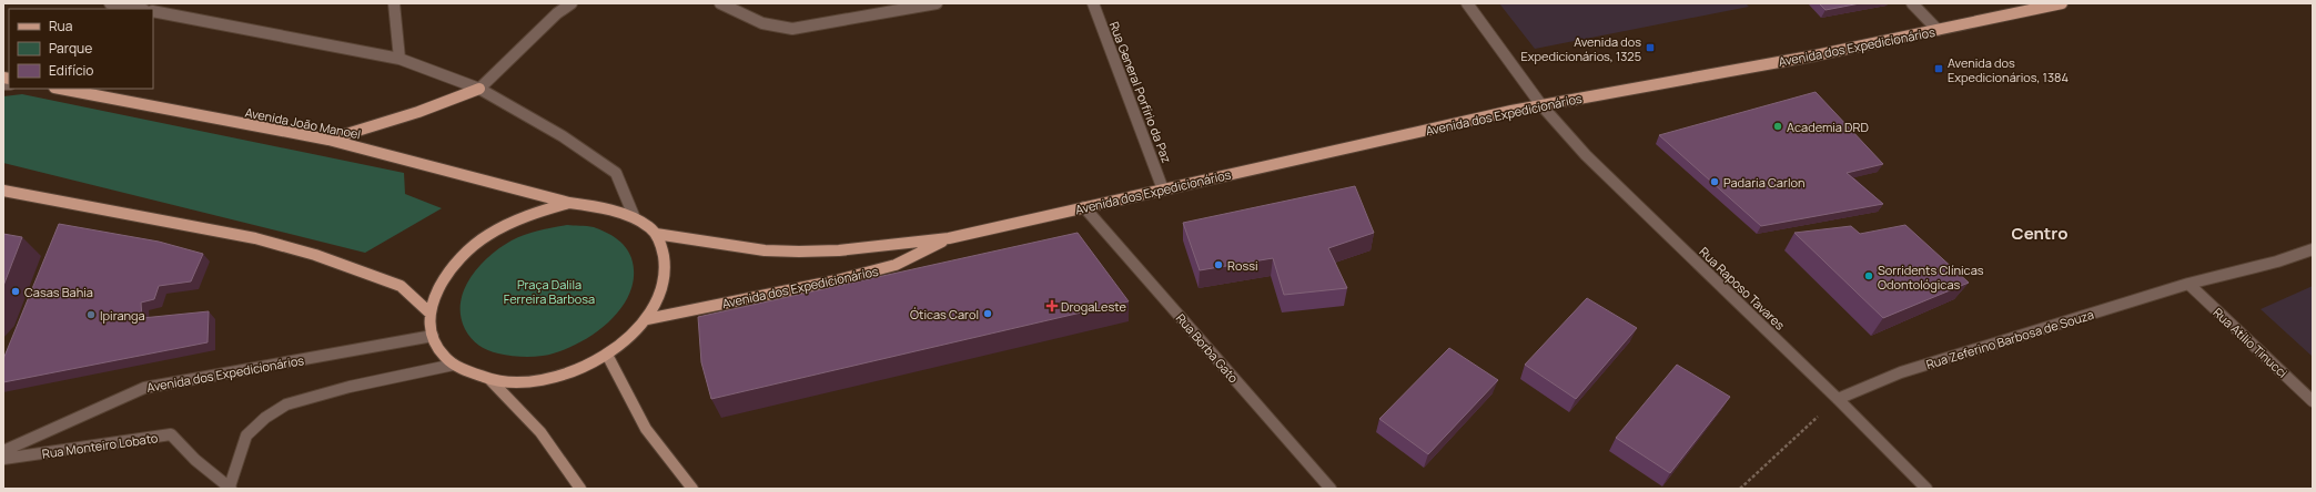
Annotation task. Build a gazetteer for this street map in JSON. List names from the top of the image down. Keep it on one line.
{"streets":{"main road":["Avenida dos Expedicionários","Avenida João Manoel"],"street":["Rua General Porfírio da Paz","Rua Raposo Tavares","Rua Zeferino Barbosa de Souza","Rua Atílio Tinucci","Rua Borba Gato","Rua Monteiro Lobato"]},"crossings":[["Avenida dos Expedicionários","Rua General Porfírio da Paz"],["Avenida dos Expedicionários","Rua Raposo Tavares"],["Avenida dos Expedicionários","Rua Borba Gato"],["Rua Raposo Tavares","Rua Zeferino Barbosa de Souza"],["Rua Zeferino Barbosa de Souza","Rua Atílio Tinucci"]],"districts":["Centro"],"parks":["Praça Dalila Ferreira Barbosa"],"places":{"transit":["Avenida dos Expedicionários, 1325","Avenida dos Expedicionários, 1384"],"other":["Academia DRD","Padaria Carlon","Rossi","Sorridents Clínicas Odontológicas","Casas Bahia","Óticas Carol","Ipiranga"],"health":["DrogaLeste"]},"legend":["Rua","Parque","Edifício"]}
